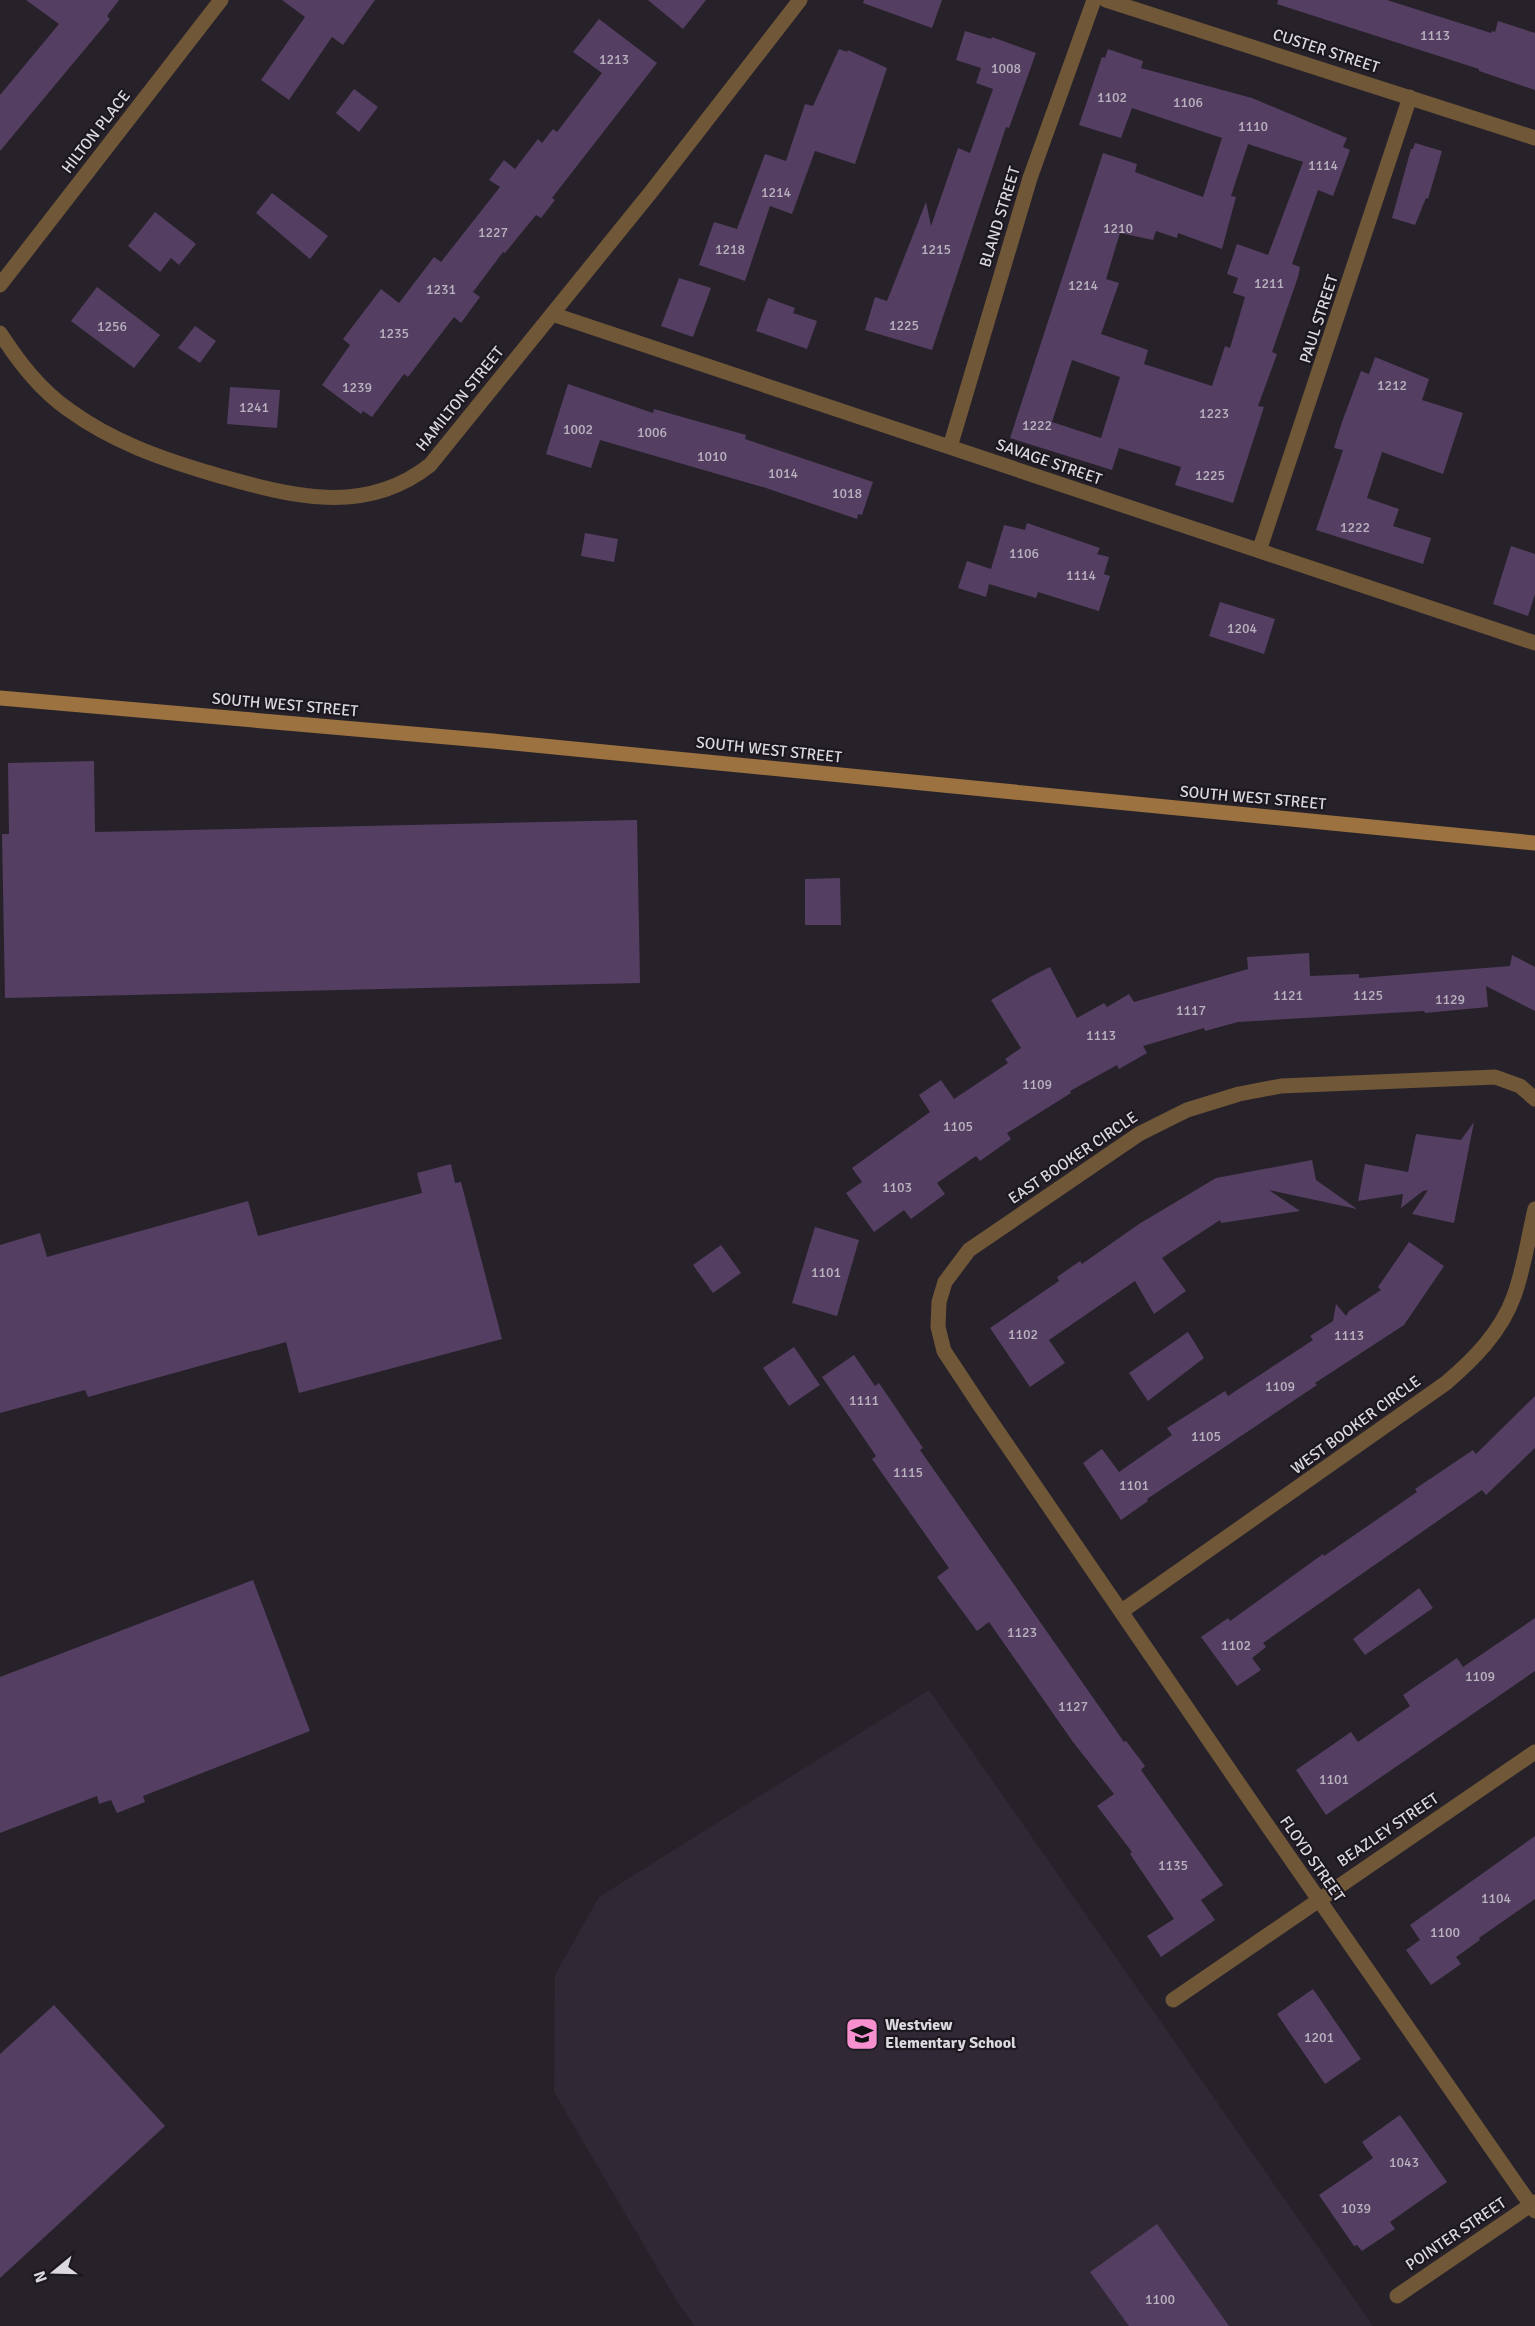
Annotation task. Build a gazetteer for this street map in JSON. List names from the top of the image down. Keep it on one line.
{"streets":{"street":["CUSTER STREET","HILTON PLACE","BLAND STREET","PAUL STREET","HAMILTON STREET","SAVAGE STREET","SOUTH WEST STREET","EAST BOOKER CIRCLE","WEST BOOKER CIRCLE","BEAZLEY STREET","FLOYD STREET","POINTER STREET"]},"crossings":[["CUSTER STREET","PAUL STREET"],["BLAND STREET","SAVAGE STREET"],["PAUL STREET","SAVAGE STREET"],["HAMILTON STREET","SAVAGE STREET"],["EAST BOOKER CIRCLE","FLOYD STREET"],["WEST BOOKER CIRCLE","FLOYD STREET"],["BEAZLEY STREET","FLOYD STREET"],["FLOYD STREET","POINTER STREET"]],"places":{"school or university":["Westview Elementary School"]},"house_numbers":["1113","1213","1008","1102","1106","1110","1114","1214","1210","1227","1218","1215","1211","1214","1231","1225","1256","1235","1212","1239","1241","1223","1222","1002","1006","1010","1014","1225","1018","1222","1106","1114","1204","1121","1125","1129","1117","1113","1109","1105","1103","1101","1102","1113","1109","1111","1105","1115","1101","1123","1102","1109","1127","1101","1135","1104","1100","1201","1043","1039","1100"],"north":"left"}
